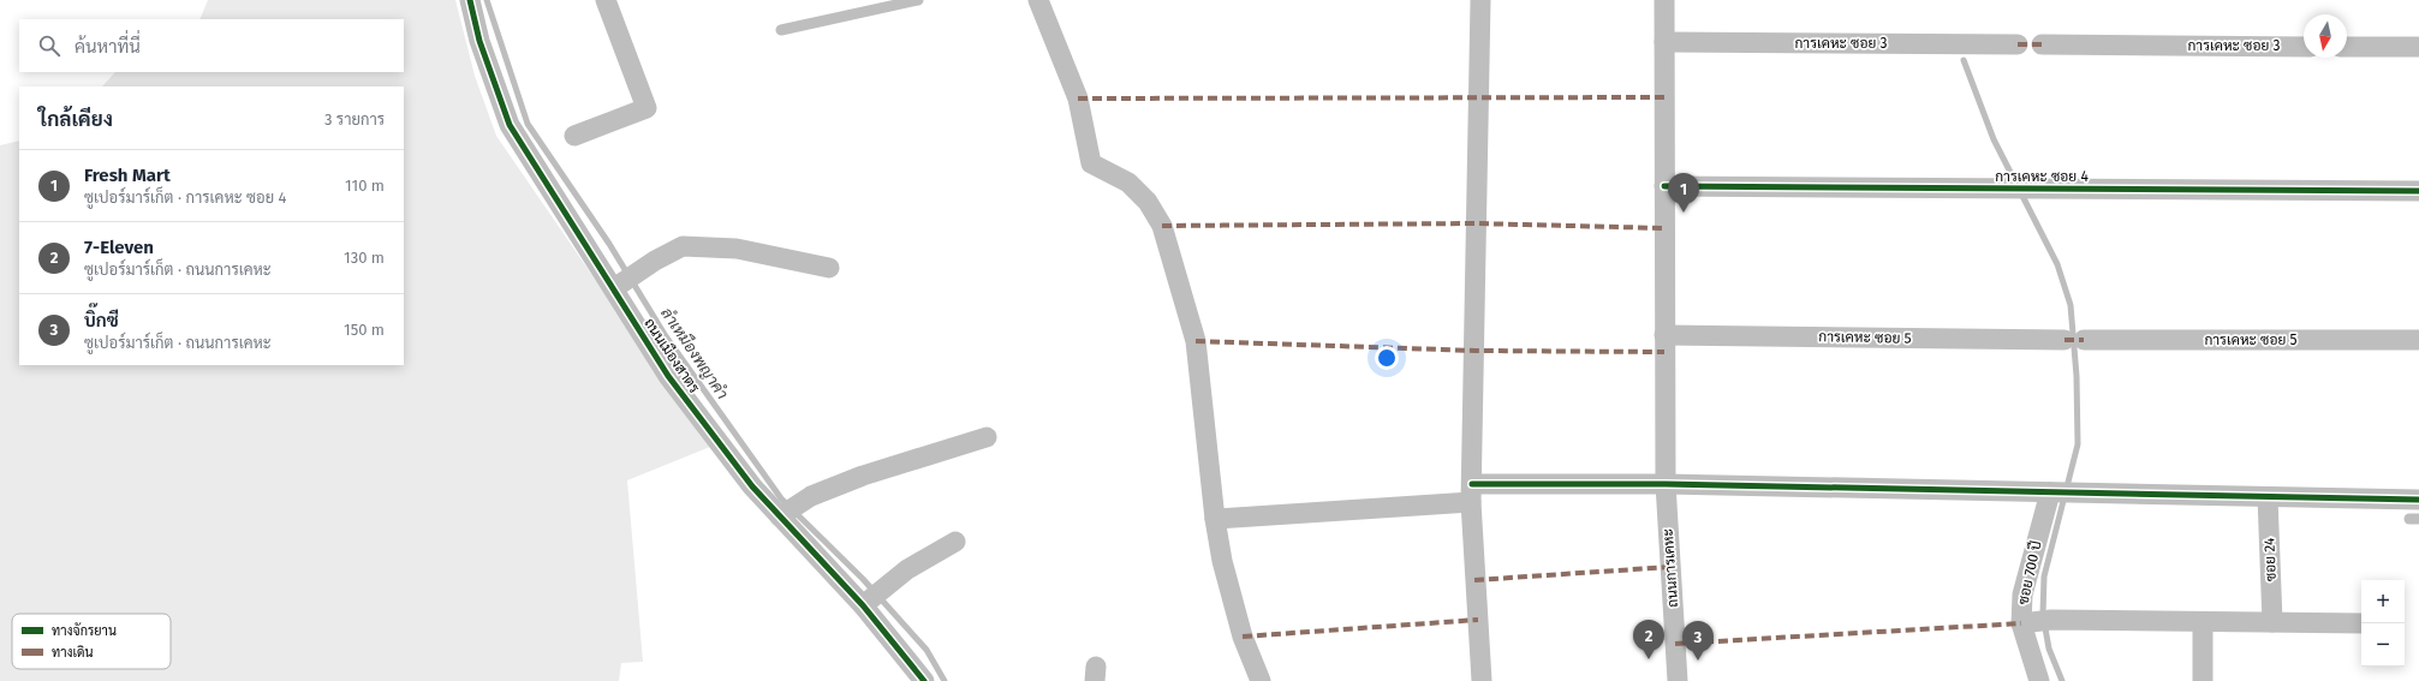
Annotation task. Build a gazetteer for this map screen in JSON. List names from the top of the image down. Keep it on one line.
{"streets":{"street":["การเคหะ ซอย 3","การเคหะ ซอย 4","การเคหะ ซอย 5","ถนนเมืองสาตร","ซอย 24","ถนนการเคหะ","ซอย 700 ปี"]},"crossings":[["การเคหะ ซอย 3","ถนนการเคหะ"],["การเคหะ ซอย 4","ถนนการเคหะ"],["การเคหะ ซอย 5","ถนนการเคหะ"]],"water":["ลำเหมืองพญาคำ"],"legend":["ทางจักรยาน","ทางเดิน"],"north":"bottom","page":{"search":"ค้นหาที่นี่","heading":["ใกล้เคียง","3 รายการ"],"list":[{"mark":"1","name":"Fresh Mart","note":"ซูเปอร์มาร์เก็ต · การเคหะ ซอย 4","value":"110 m"},{"mark":"2","name":"7-Eleven","note":"ซูเปอร์มาร์เก็ต · ถนนการเคหะ","value":"130 m"},{"mark":"3","name":"บิ๊กซี","note":"ซูเปอร์มาร์เก็ต · ถนนการเคหะ","value":"150 m"}],"pins":["1","2","3"],"map_buttons":["+","−"]}}
